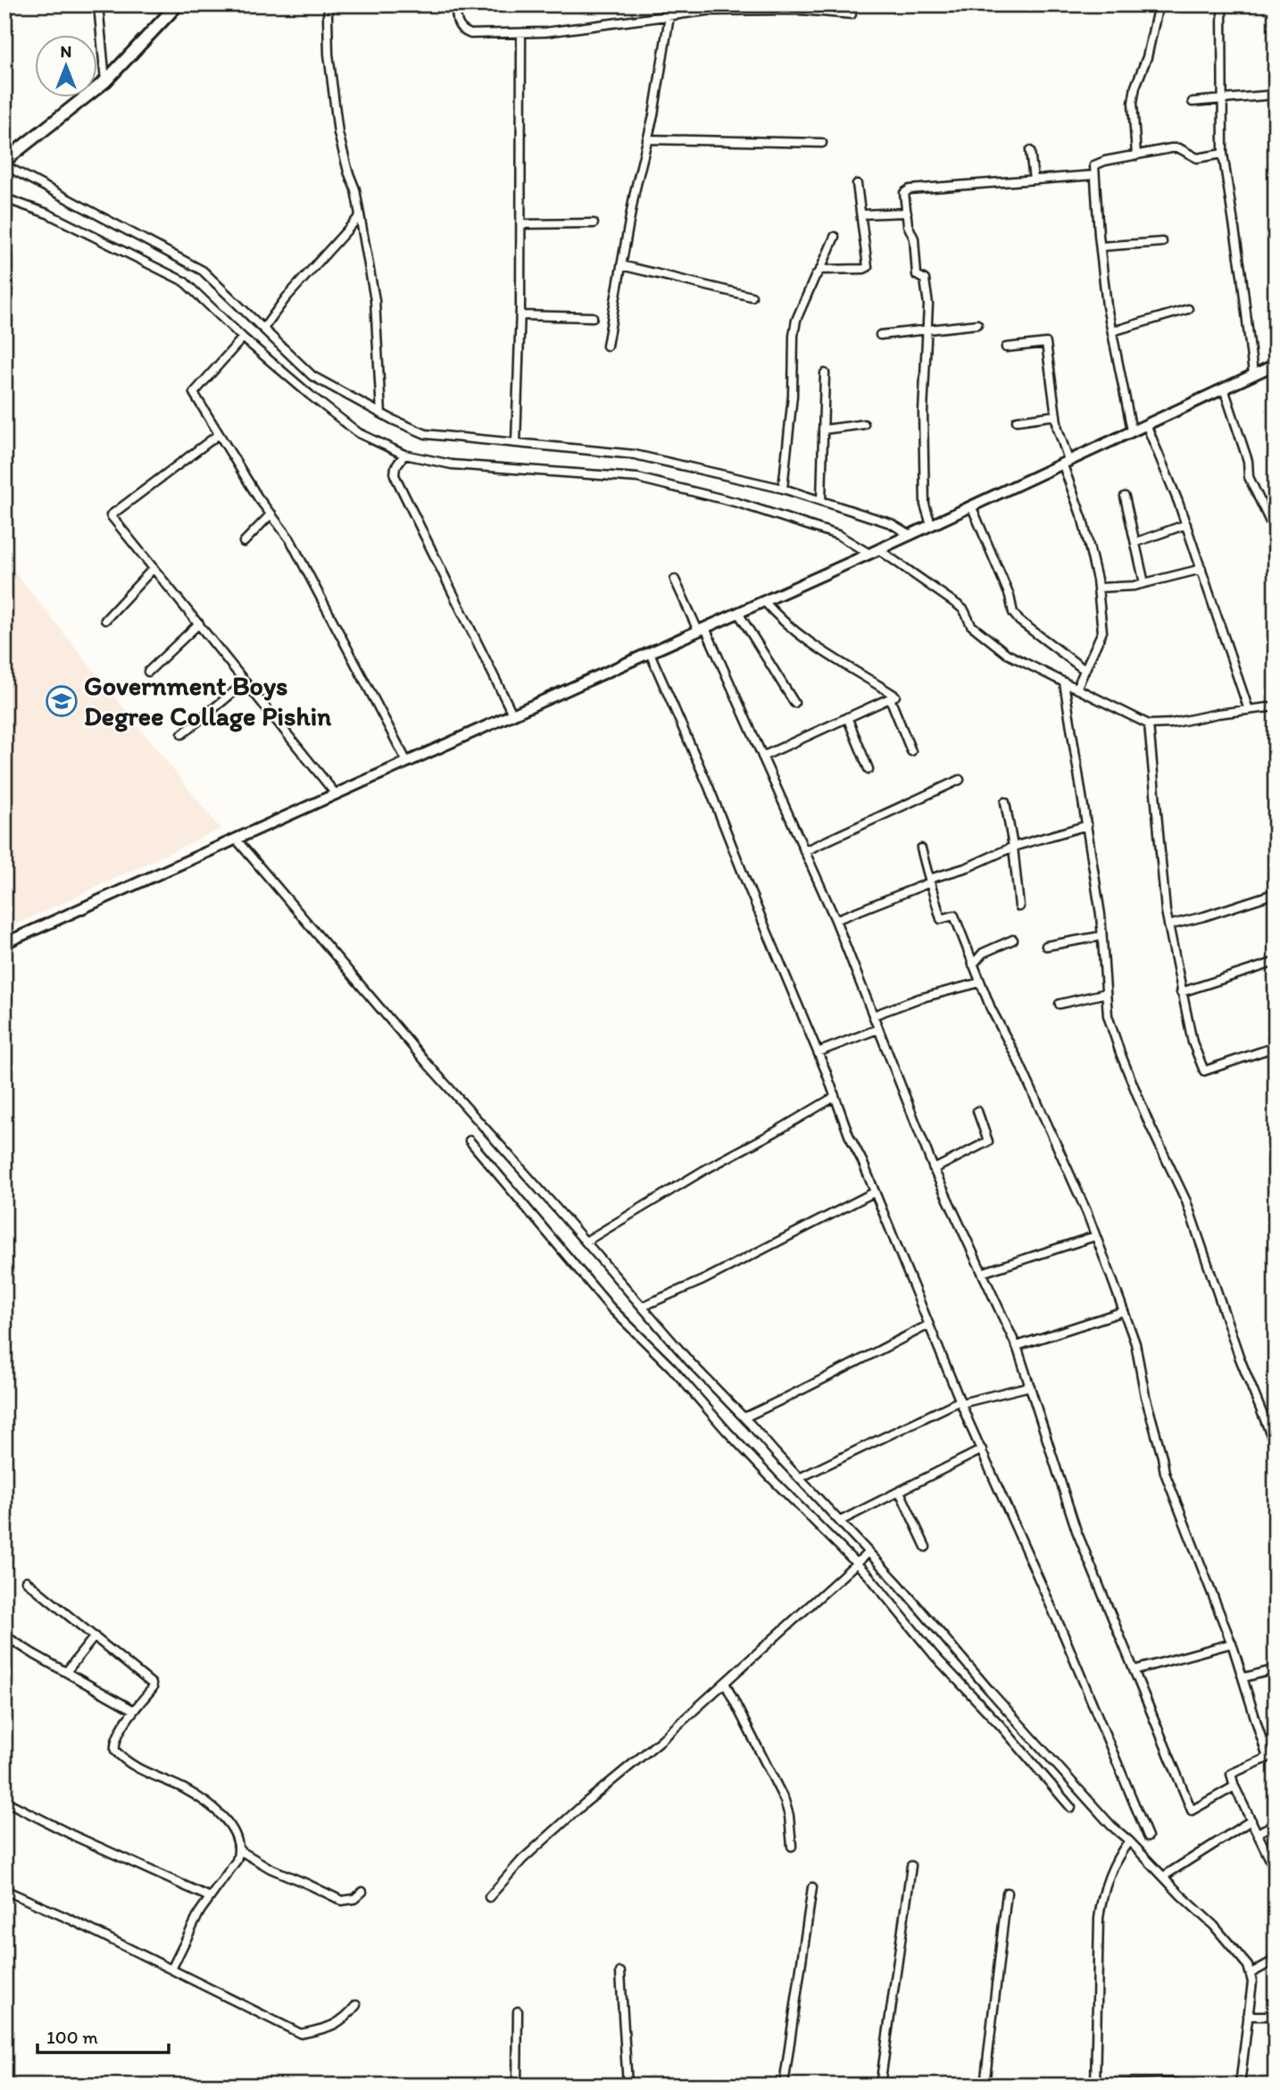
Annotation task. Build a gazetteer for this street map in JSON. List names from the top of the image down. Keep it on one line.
{"places":{"school or university":["Government Boys Degree Collage Pishin"]},"scale_bar":"100 m","north":"top"}
